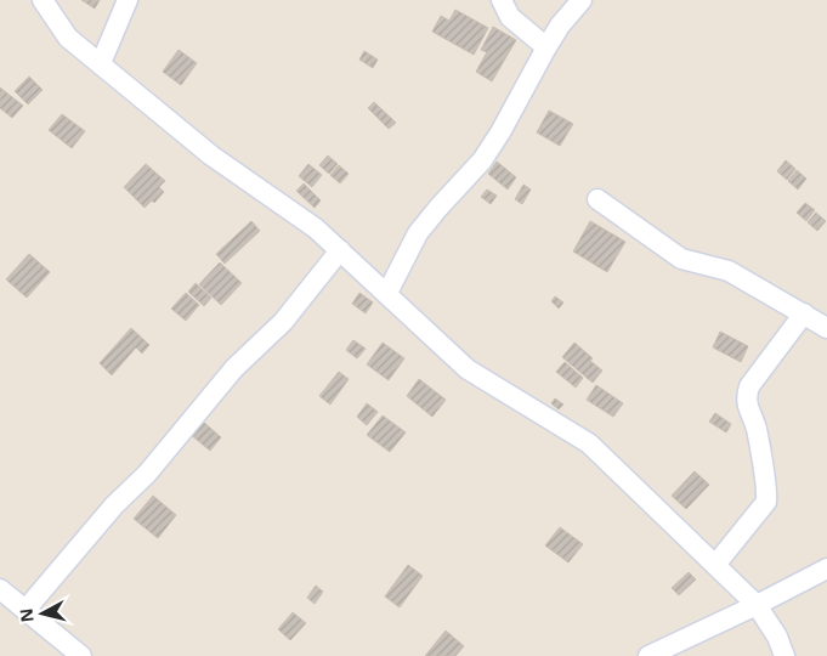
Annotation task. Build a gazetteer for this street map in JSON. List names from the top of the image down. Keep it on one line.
{"north":"left"}
